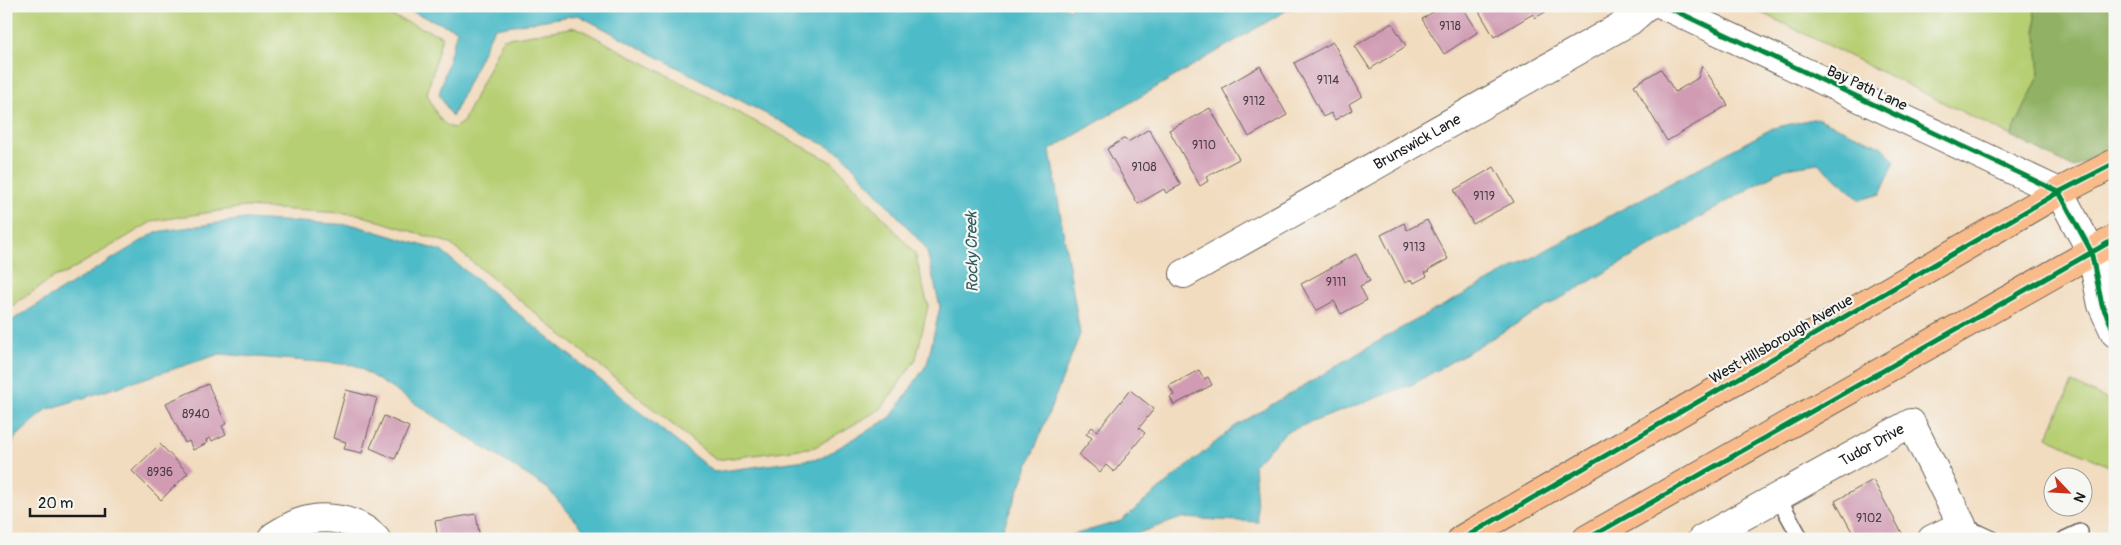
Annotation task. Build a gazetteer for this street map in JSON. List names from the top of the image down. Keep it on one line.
{"streets":{"main road":["West Hillsborough Avenue"],"street":["Bay Path Lane","Brunswick Lane","Tudor Drive"]},"crossings":[["Bay Path Lane","West Hillsborough Avenue"]],"water":["Rocky Creek"],"house_numbers":["9118","9114","9112","9110","9108","9119","9113","9111","8940","8936","9102"],"scale_bar":"20 m","north":"bottom right"}
